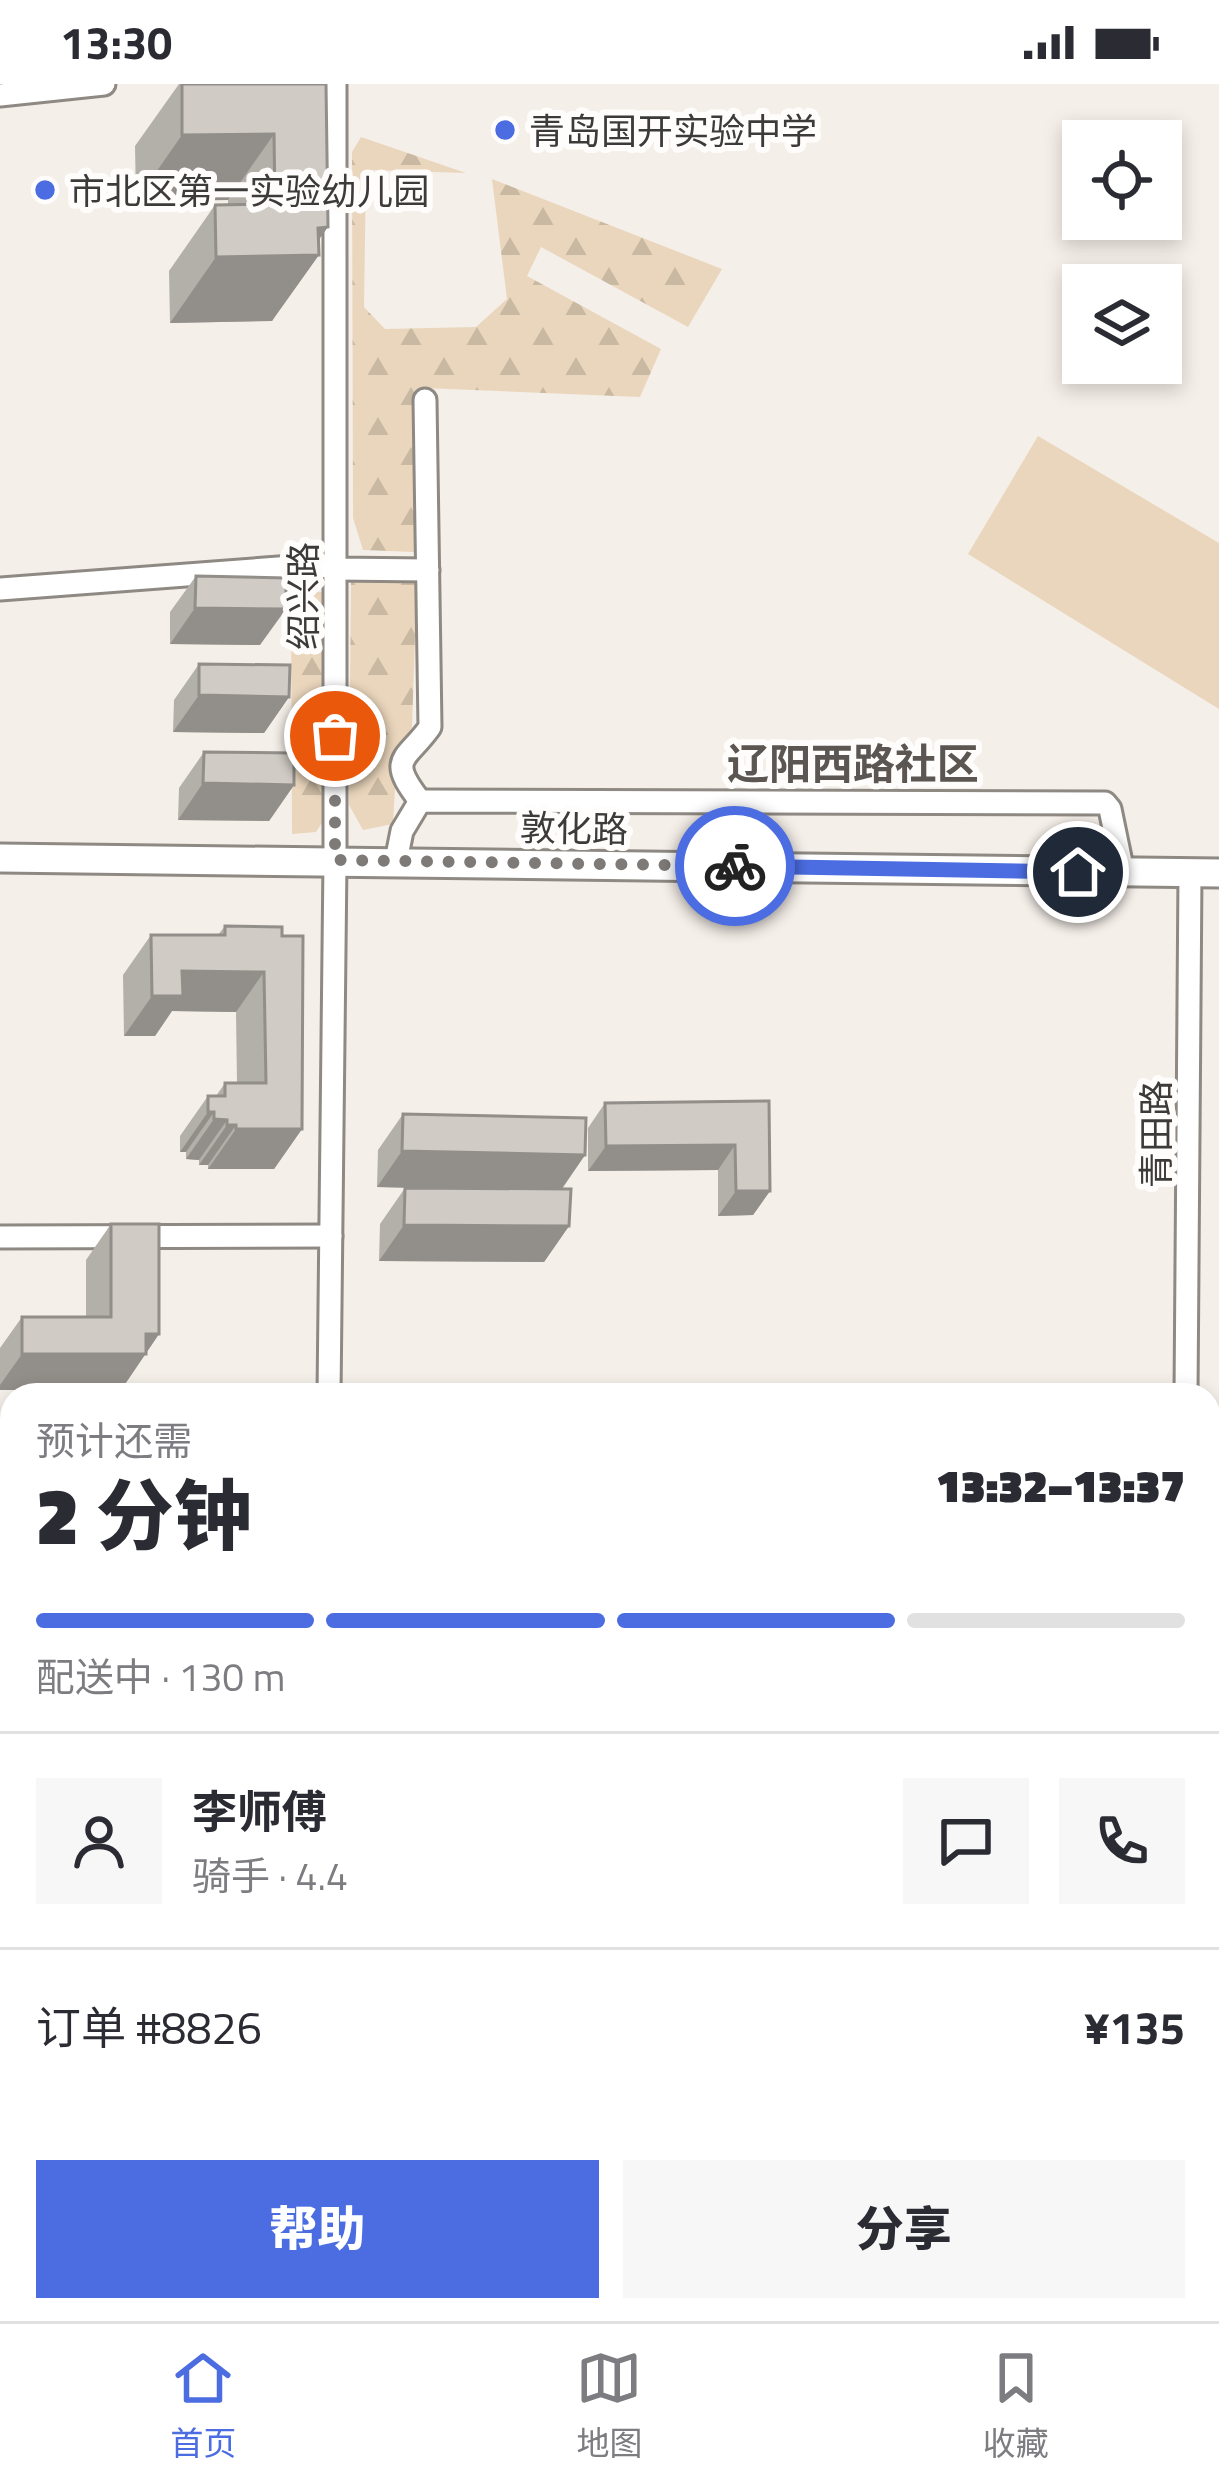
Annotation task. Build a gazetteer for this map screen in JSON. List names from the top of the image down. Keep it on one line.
{"streets":{"main road":["敦化路"],"street":["绍兴路","青田路"]},"crossings":[["绍兴路","敦化路"],["敦化路","青田路"]],"districts":["辽阳西路社区"],"places":["青岛国开实验中学","市北区第一实验幼儿园"],"page":{"status":"13:30","heading":["2 分钟","预计还需","13:32–13:37"],"panel":["李师傅","骑手 · 4.4","订单 #8826","¥135"],"bar":"配送中 · 130 m","buttons":["帮助","分享"],"tabs":["首页","地图","收藏"]}}
